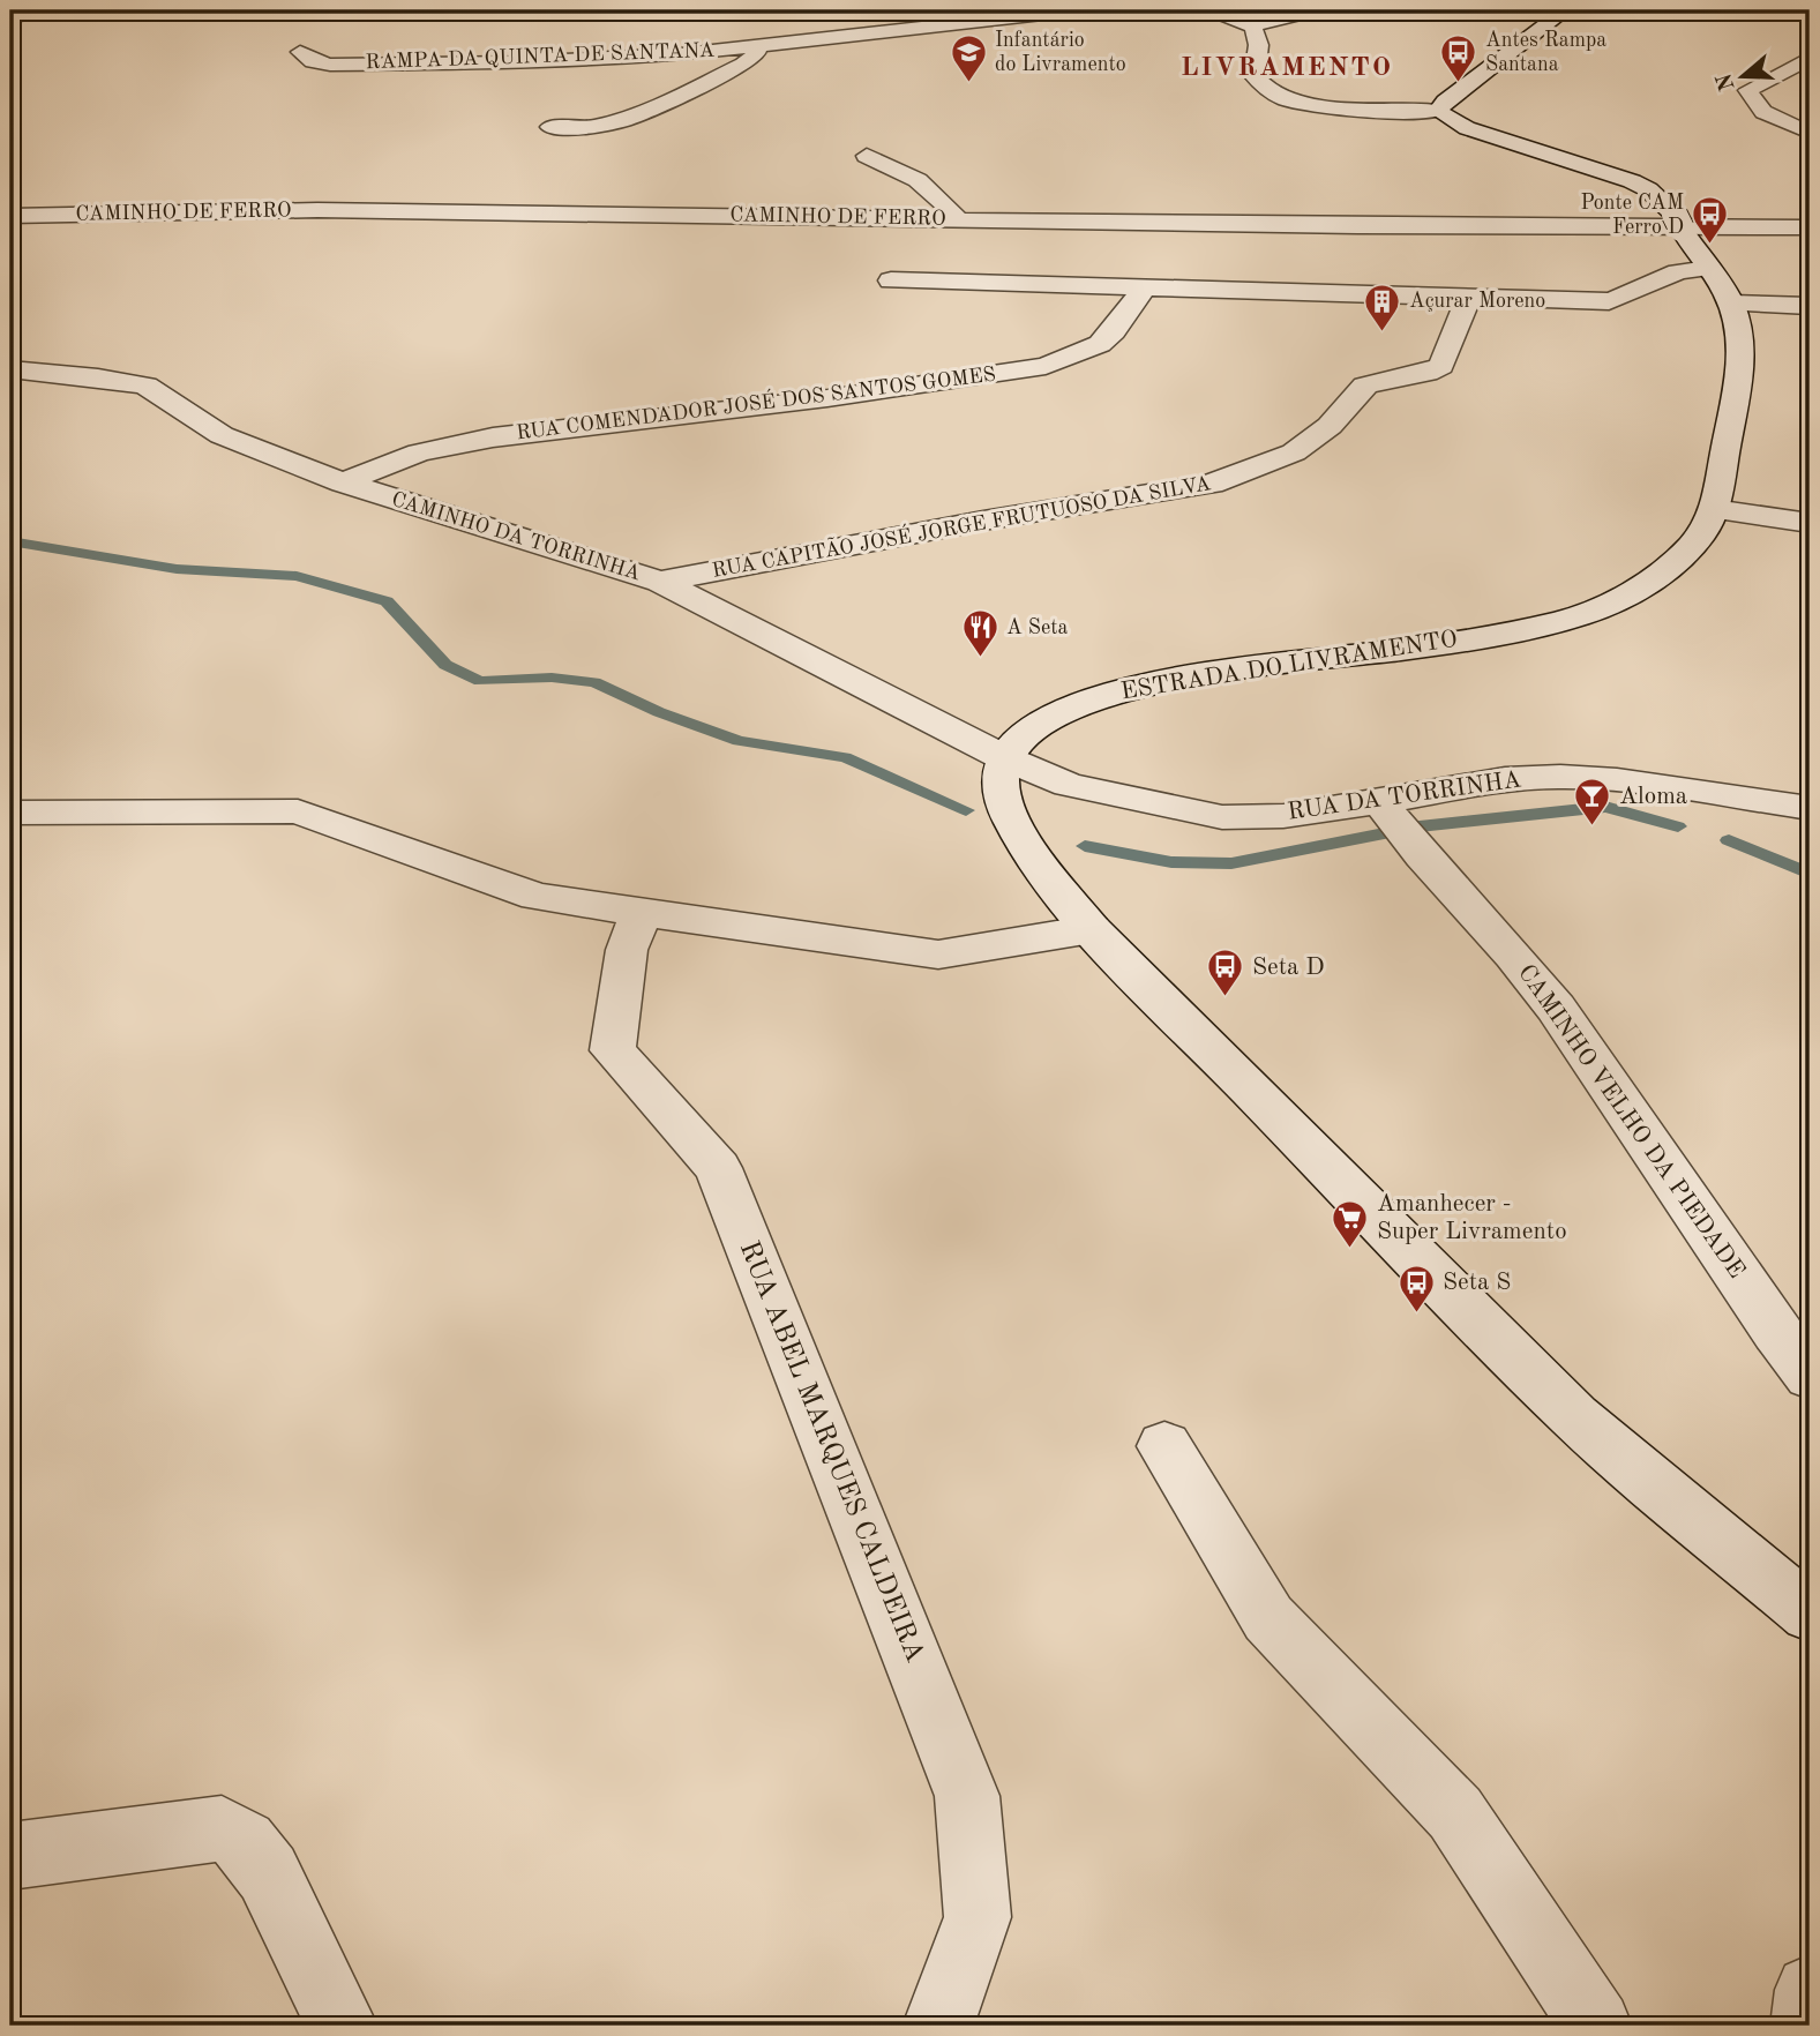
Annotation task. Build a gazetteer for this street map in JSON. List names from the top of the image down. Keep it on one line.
{"streets":{"street":["RAMPA DA QUINTA DE SANTANA","CAMINHO DE FERRO","RUA COMENDADOR JOSÉ DOS SANTOS GOMES","RUA CAPITÃO JOSÉ JORGE FRUTUOSO DA SILVA","CAMINHO DA TORRINHA","ESTRADA DO LIVRAMENTO","RUA DA TORRINHA","CAMINHO VELHO DA PIEDADE","RUA ABEL MARQUES CALDEIRA"]},"crossings":[["CAMINHO DE FERRO","ESTRADA DO LIVRAMENTO"],["RUA COMENDADOR JOSÉ DOS SANTOS GOMES","CAMINHO DA TORRINHA"],["RUA CAPITÃO JOSÉ JORGE FRUTUOSO DA SILVA","CAMINHO DA TORRINHA"],["CAMINHO DA TORRINHA","ESTRADA DO LIVRAMENTO"],["CAMINHO DA TORRINHA","RUA DA TORRINHA"],["ESTRADA DO LIVRAMENTO","RUA DA TORRINHA"],["RUA DA TORRINHA","CAMINHO VELHO DA PIEDADE"]],"districts":["LIVRAMENTO"],"places":{"school or university":["Infantário do Livramento"],"bus stop":["Antes Rampa Santana","Ponte CAM Ferro D","Seta D","Seta S"],"building":["Açurar Moreno"],"restaurant":["A Seta"],"bar":["Aloma"],"supermarket":["Amanhecer - Super Livramento"]},"north":"left"}
